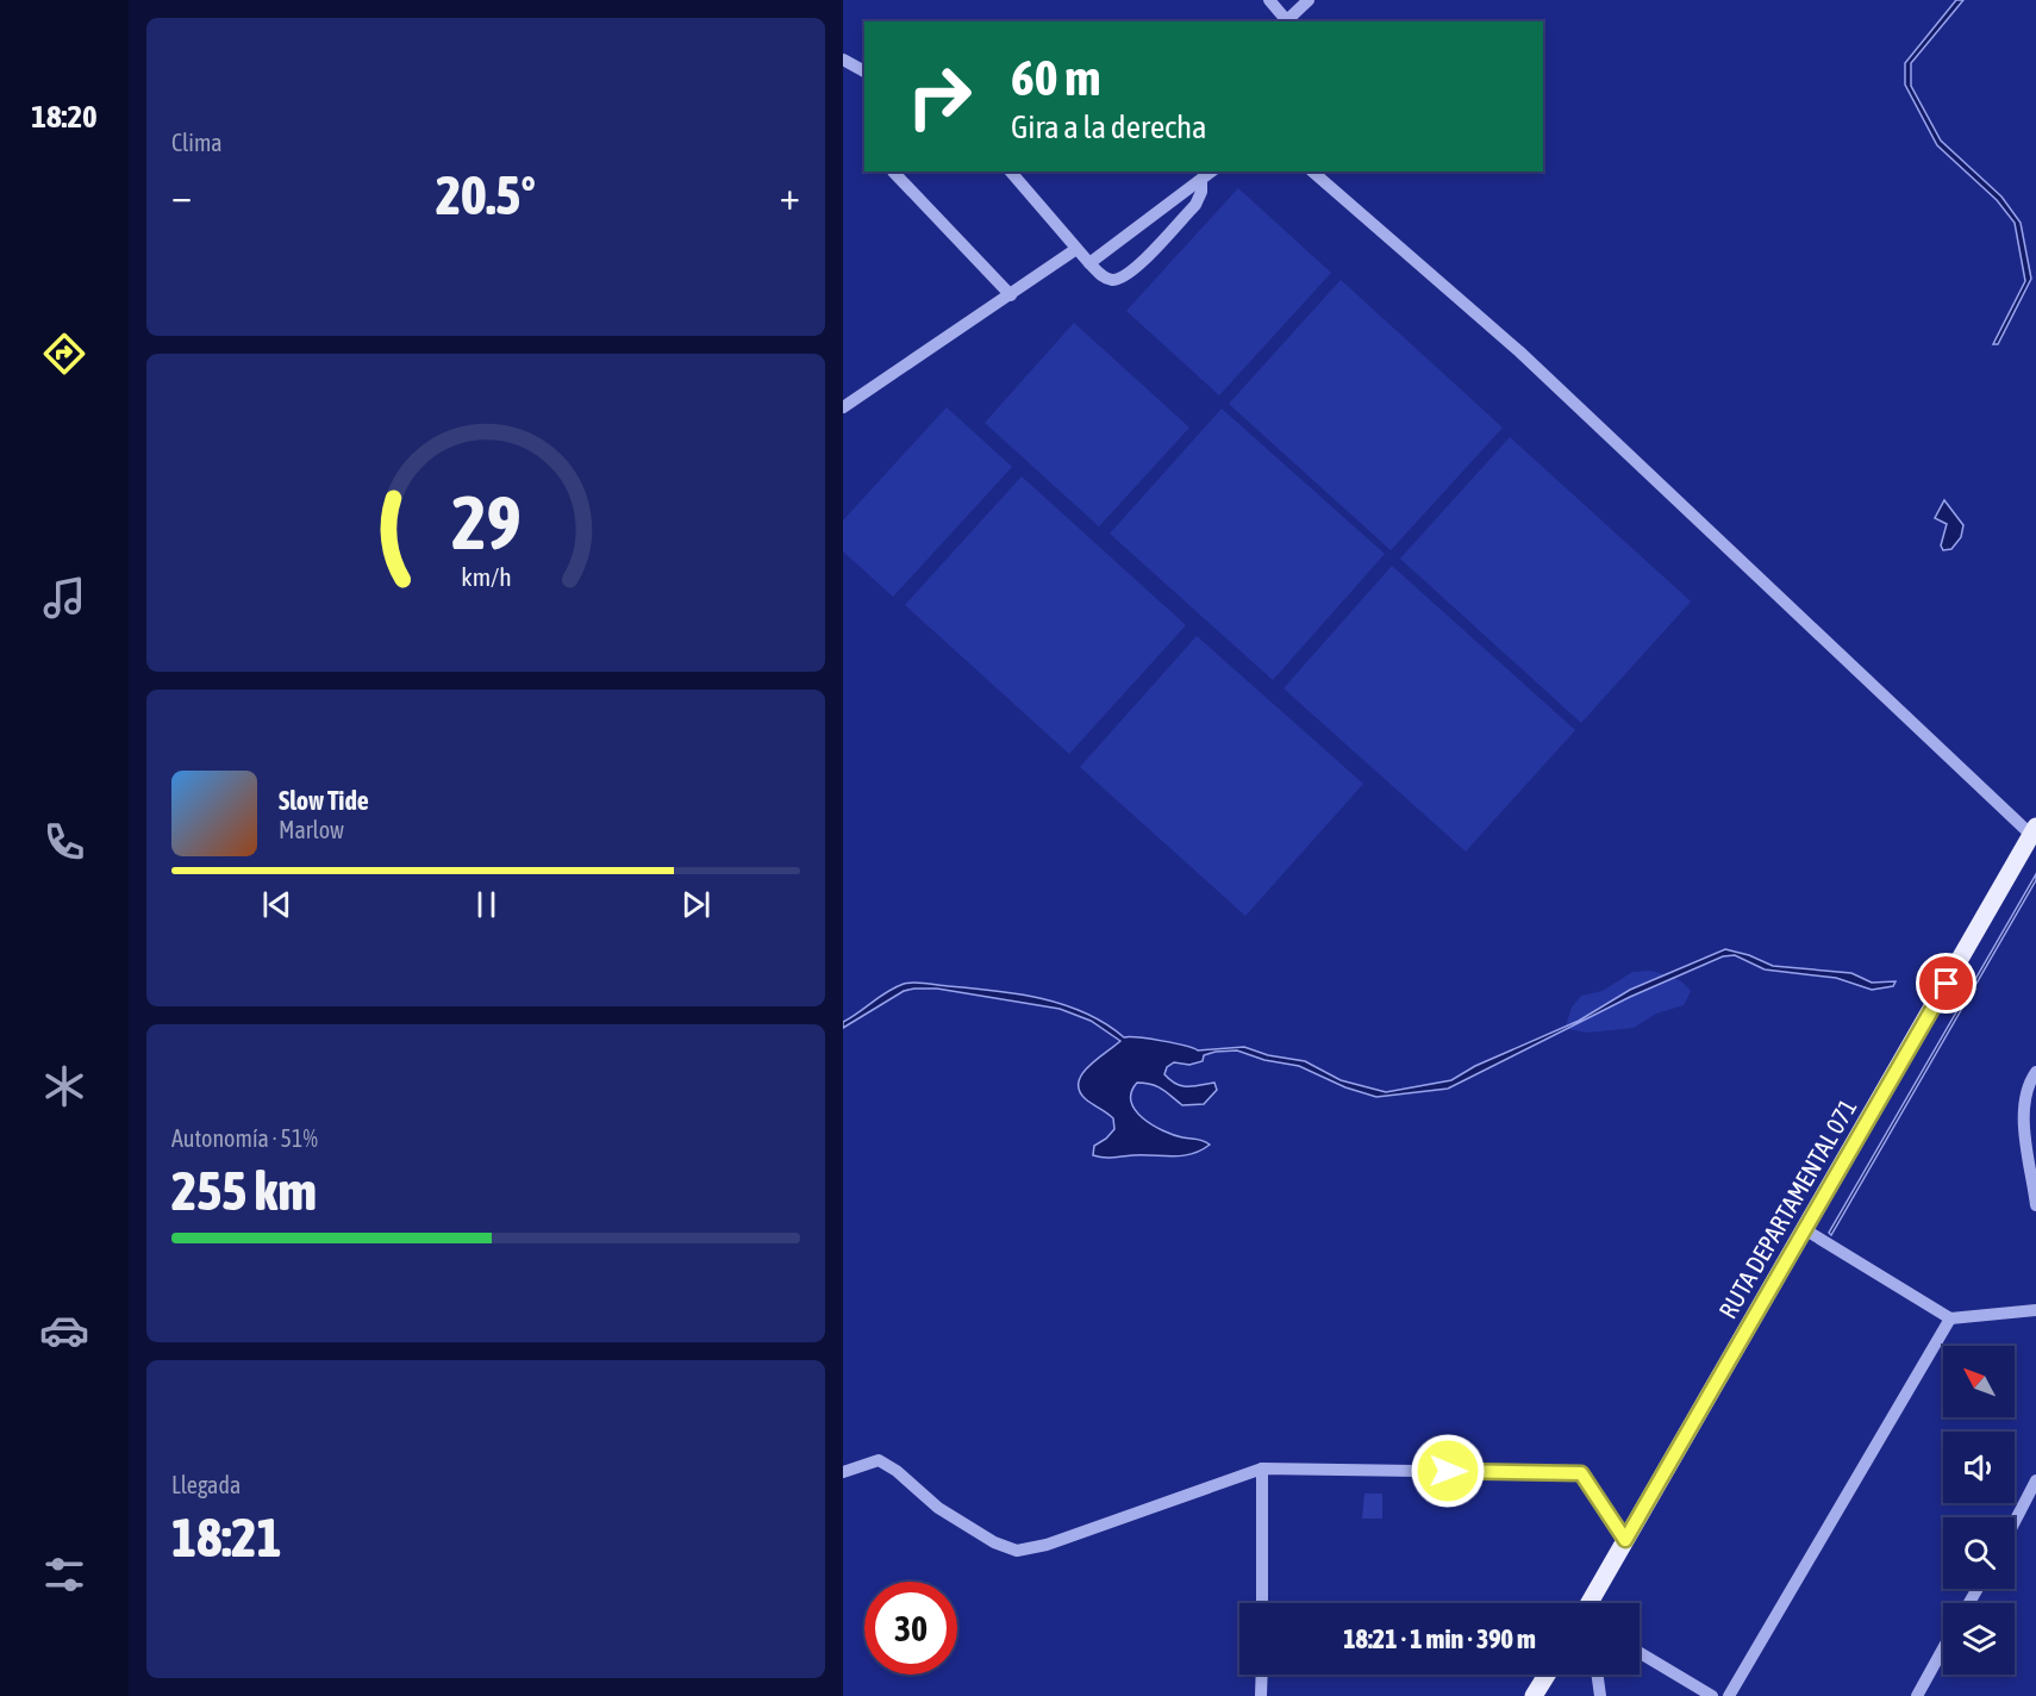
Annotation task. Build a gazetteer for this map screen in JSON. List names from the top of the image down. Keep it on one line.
{"streets":{"main road":["RUTA DEPARTAMENTAL 071"]},"north":"top left","page":{"tabs":"18:20","tile":["Clima",["Autonomía · 51%","255 km"],["Llegada","18:21"]],"turn":["60 m","Gira a la derecha"],"heat":["−","20.5°","+"],"song":["Slow Tide","Marlow"],"limit":"30","trip":"18:21 · 1 min · 390 m","gauge":["29","km/h"]}}
